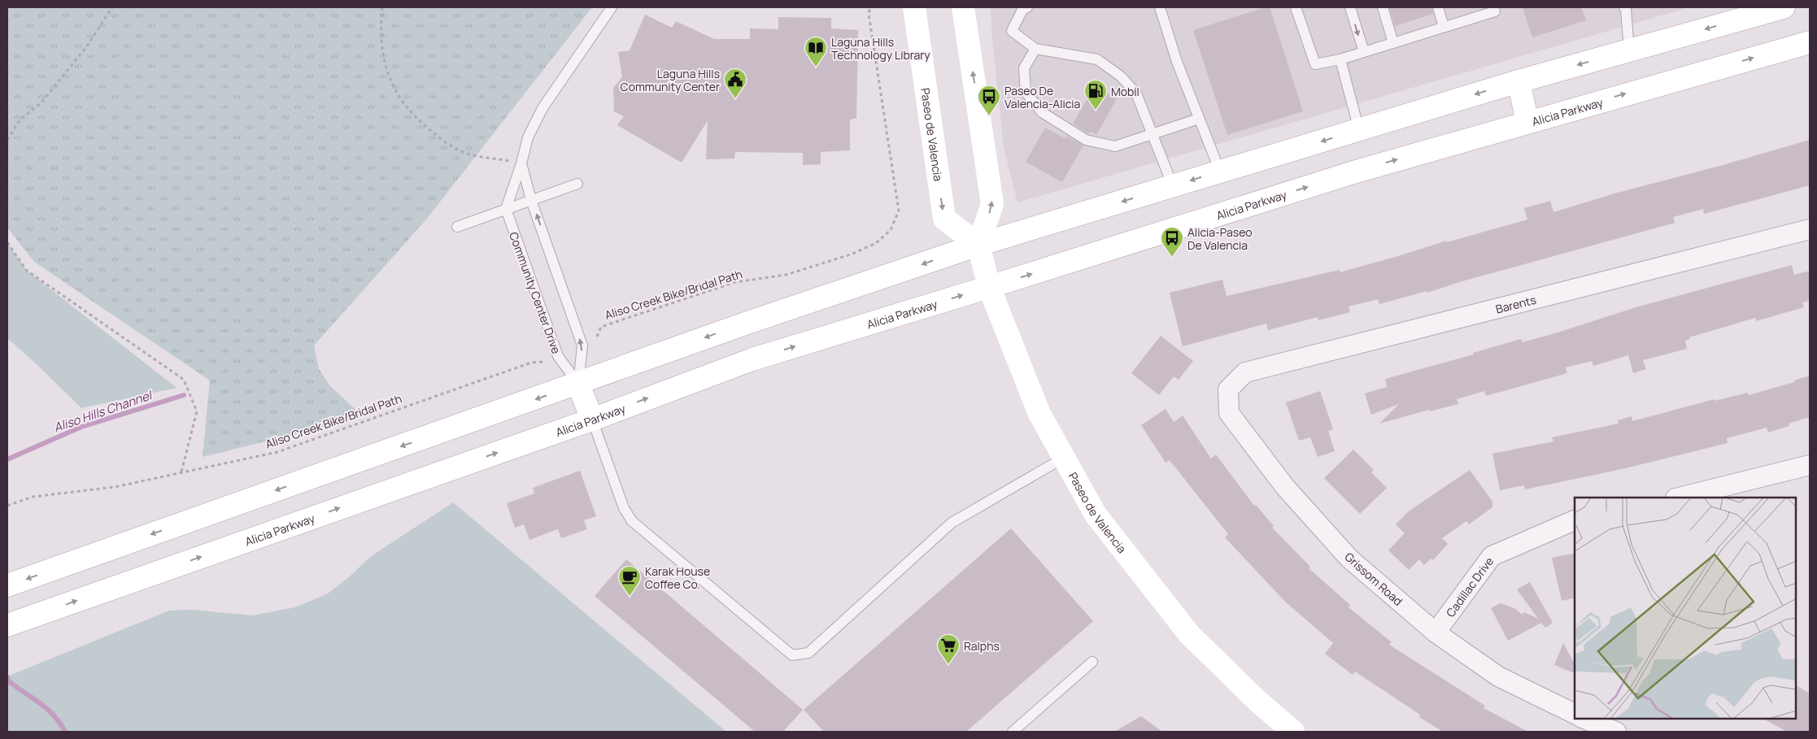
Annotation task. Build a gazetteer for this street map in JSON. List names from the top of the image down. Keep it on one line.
{"streets":{"main road":["Alicia Parkway","Paseo de Valencia"],"street":["Barents","Grissom Road","Cadillac Drive"],"lane":["Community Center Drive"],"path":["Aliso Creek Bike/Bridal Path"]},"crossings":[["Alicia Parkway","Paseo de Valencia"],["Barents","Grissom Road"],["Grissom Road","Cadillac Drive"]],"water":["Aliso Hills Channel"],"places":{"library":["Laguna Hills Technology Library"],"public building":["Laguna Hills Community Center"],"fuel station":["Mobil"],"bus stop":["Paseo De Valencia-Alicia","Alicia-Paseo De Valencia"],"cafe":["Karak House Coffee Co."],"supermarket":["Ralphs"]}}
